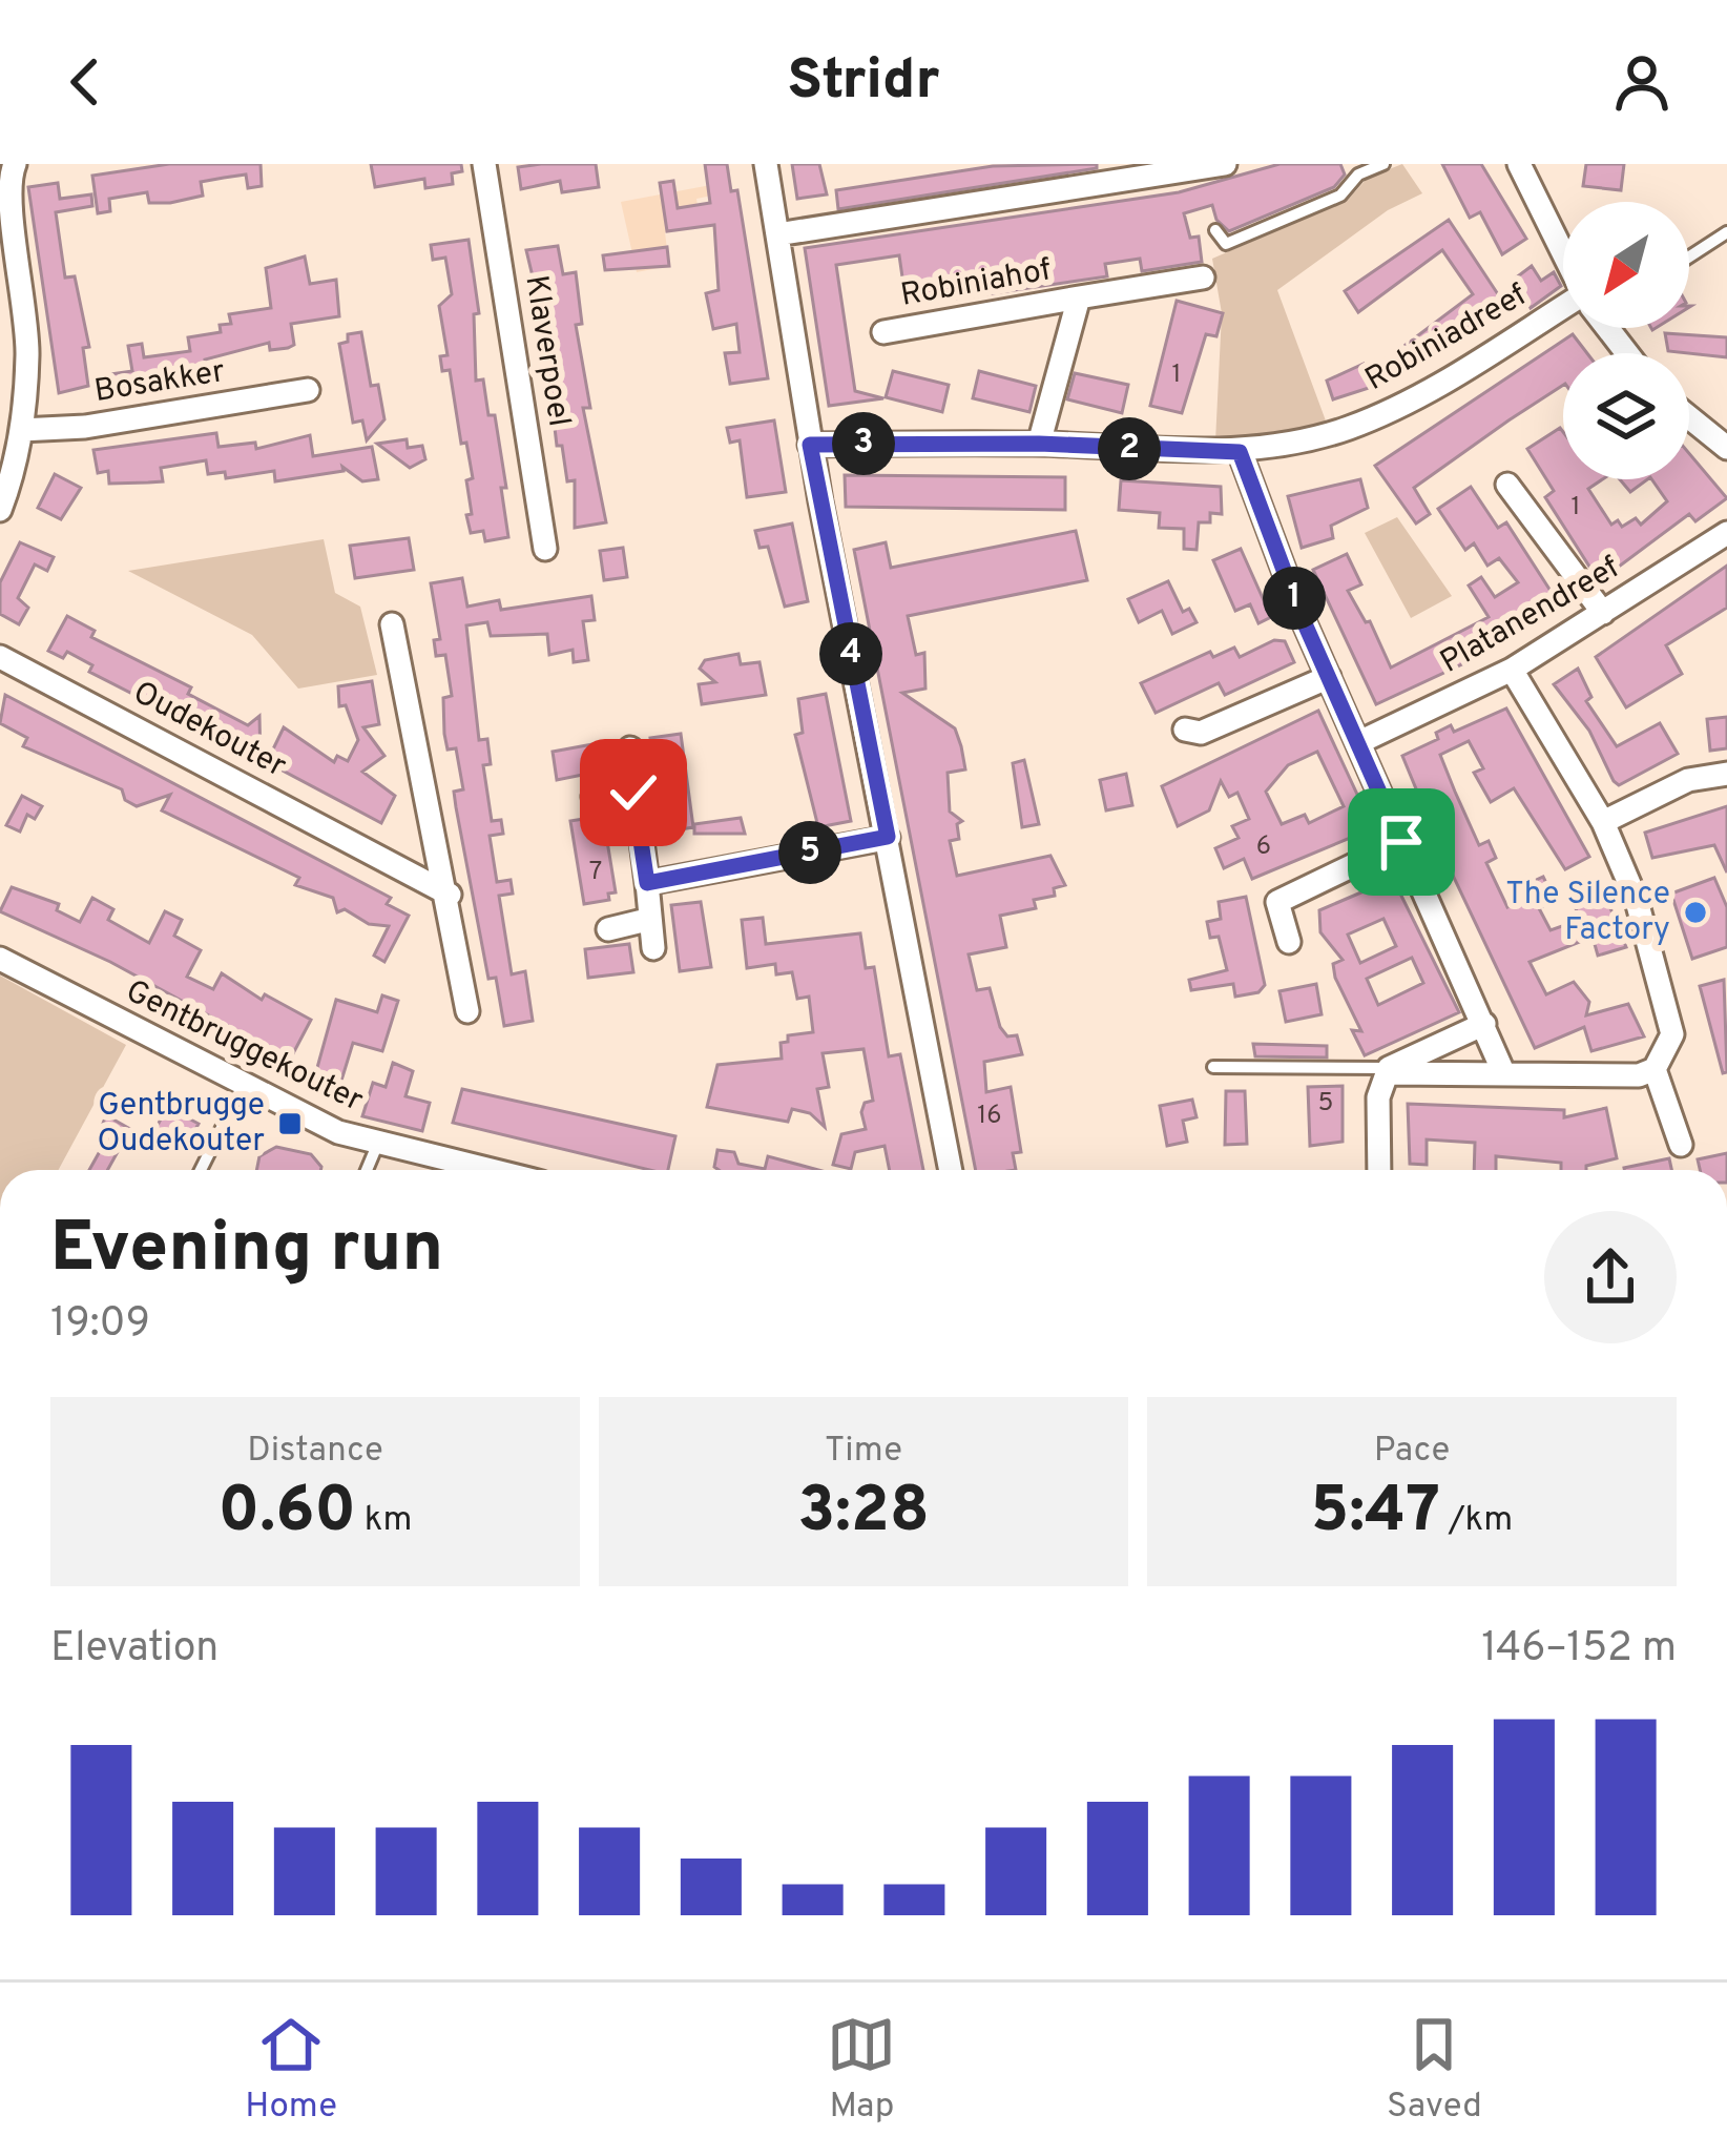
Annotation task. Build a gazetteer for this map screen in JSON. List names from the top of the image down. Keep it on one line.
{"streets":{"street":["Robiniahof","Robiniadreef","Klaverpoel","Bosakker","Platanendreef","Oudekouter","Gentbruggekouter"]},"crossings":[["Robiniahof","Robiniadreef"]],"places":{"other":["The Silence Factory"],"transit":["Gentbrugge Oudekouter"]},"house_numbers":["1","1","6","7","5","16"],"north":"bottom left","page":{"header":"Stridr","pins":["3","2","1","4","5"],"heading":["Evening run","19:09"],"stats":[["Distance","0.60 km"],["Time","3:28"],["Pace","5:47 /km"]],"chart":["Elevation","146–152 m"],"tabs":["Home","Map","Saved"]}}
